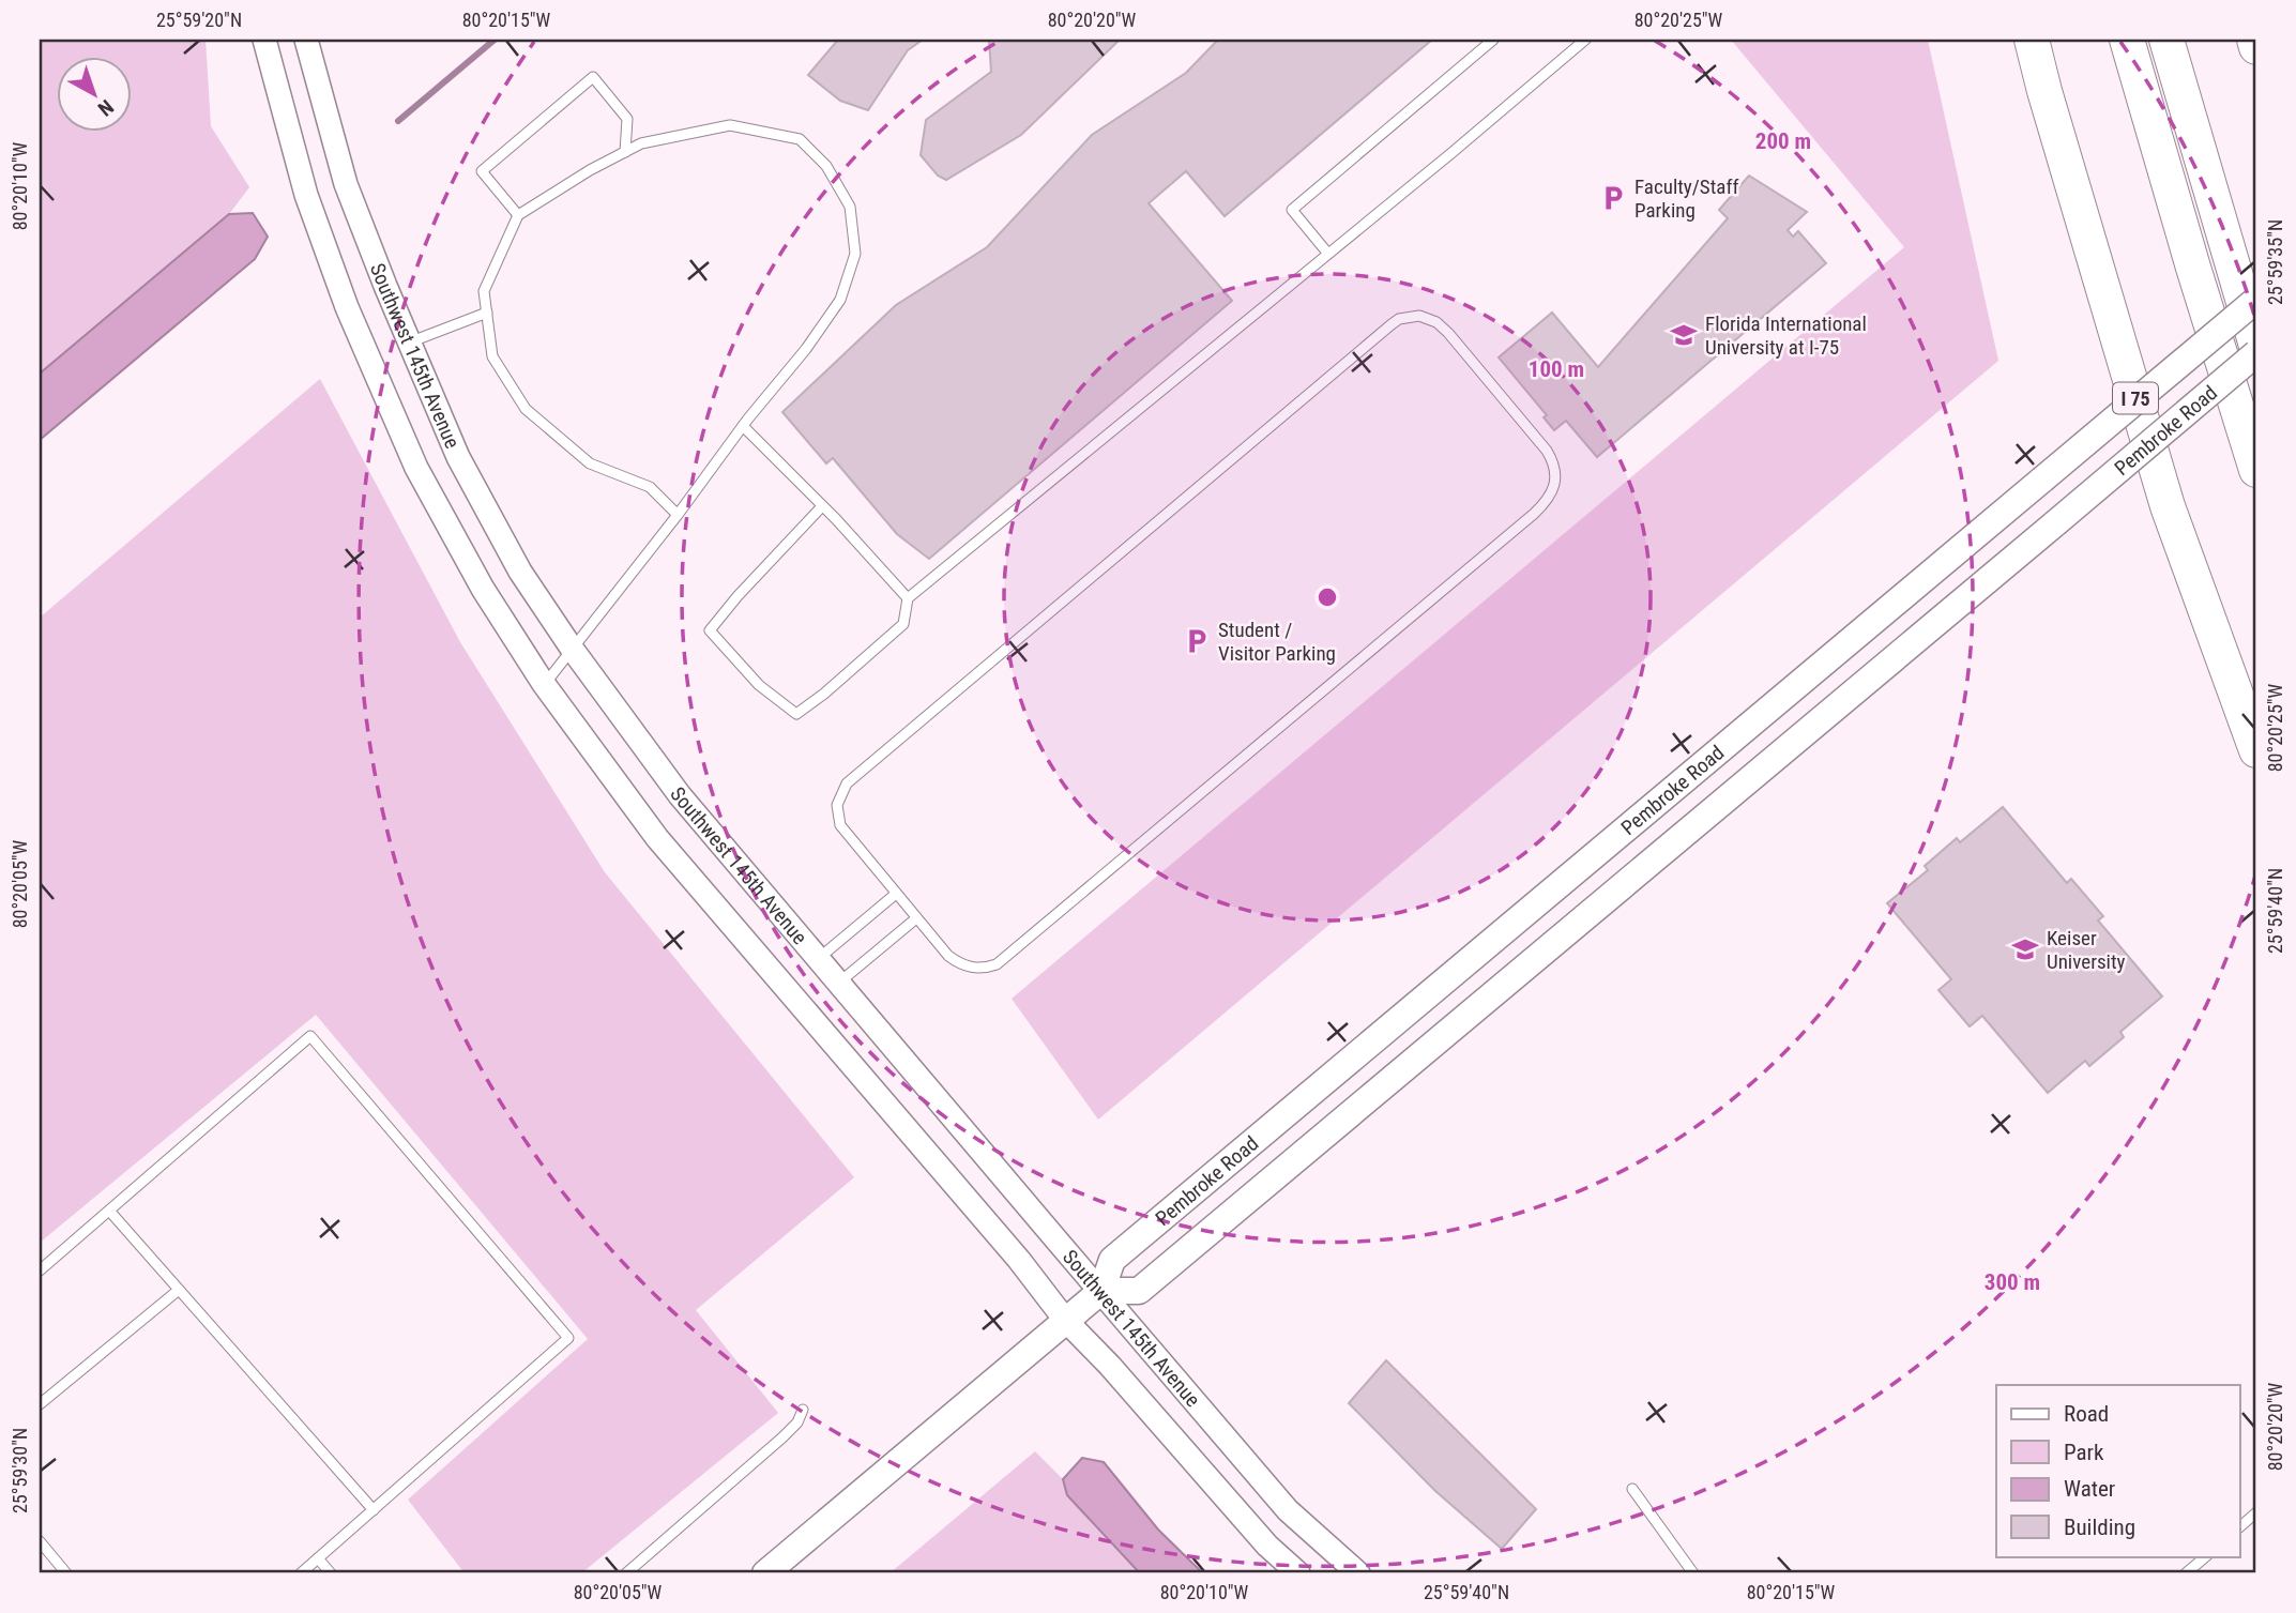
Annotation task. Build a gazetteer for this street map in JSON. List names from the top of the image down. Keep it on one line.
{"streets":{"highway":["I 75"],"main road":["Pembroke Road"],"street":["Southwest 145th Avenue"]},"crossings":[["Southwest 145th Avenue","Pembroke Road"]],"places":{"parking":["Faculty/Staff Parking","Student / Visitor Parking"],"school or university":["Florida International University at I-75","Keiser University"]},"legend":["Road","Park","Water","Building"],"north":"bottom right","coordinates":["25°59'20\"N","80°20'15\"W","80°20'20\"W","80°20'25\"W","80°20'10\"W","25°59'35\"N","80°20'05\"W","25°59'40\"N","25°59'30\"N"],"rings":["200 m","100 m","300 m"]}
